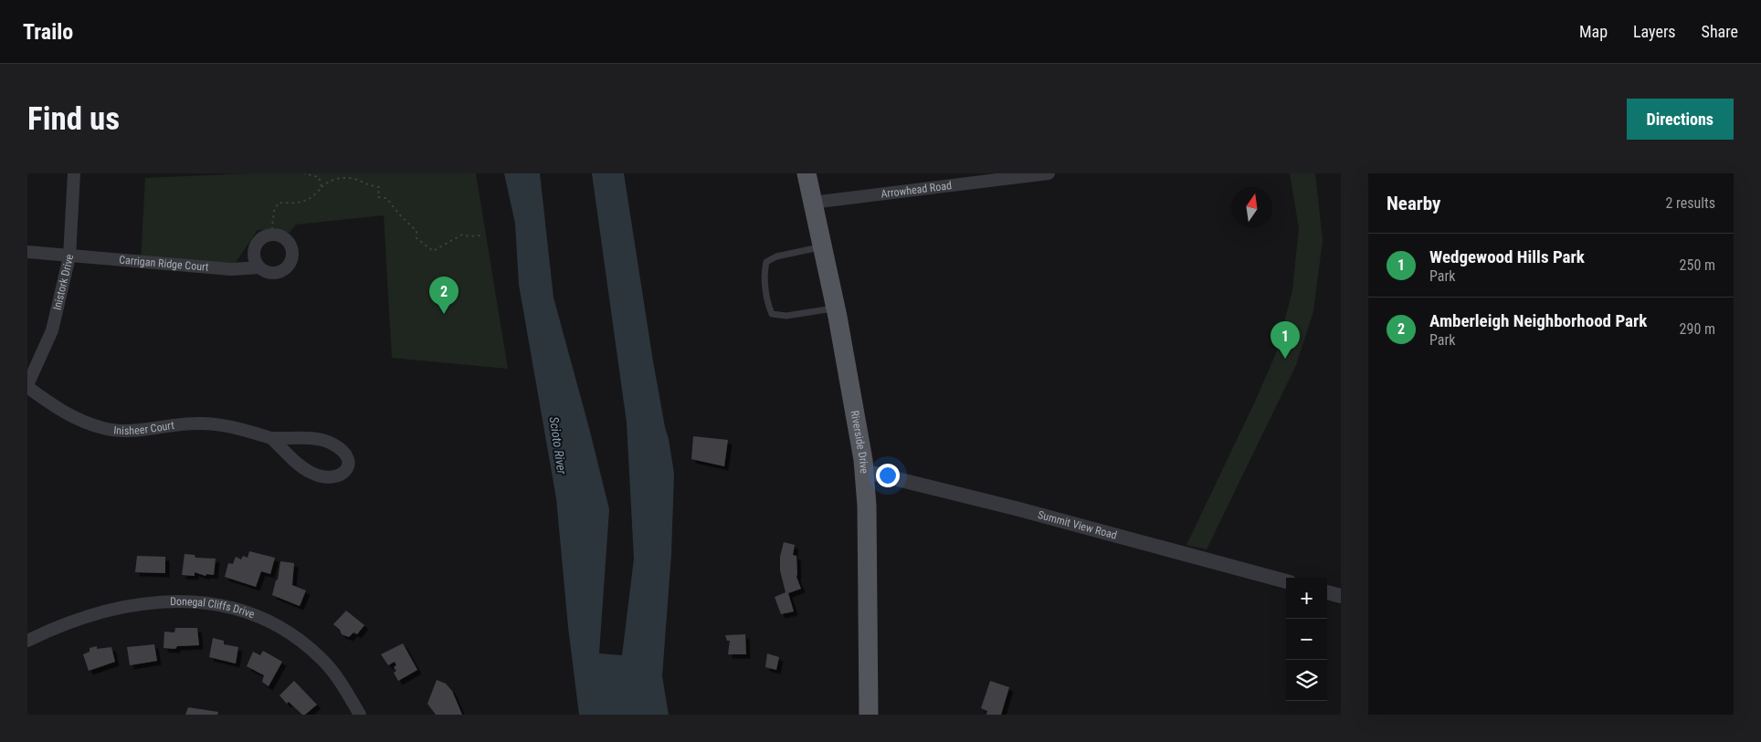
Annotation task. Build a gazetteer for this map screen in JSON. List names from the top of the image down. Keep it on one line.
{"streets":{"main road":["Riverside Drive"],"street":["Arrowhead Road","Carrigan Ridge Court","Inistork Drive","Inisheer Court","Summit View Road","Donegal Cliffs Drive"]},"crossings":[["Arrowhead Road","Riverside Drive"],["Carrigan Ridge Court","Inistork Drive"],["Inistork Drive","Inisheer Court"],["Riverside Drive","Summit View Road"]],"water":["Scioto River"],"north":"top","page":{"header":"Trailo","nav":["Map","Layers","Share"],"buttons":"Directions","title":"Find us","heading":["Nearby","2 results"],"list":[{"mark":"1","name":"Wedgewood Hills Park","note":"Park","value":"250 m"},{"mark":"2","name":"Amberleigh Neighborhood Park","note":"Park","value":"290 m"}],"pins":["2","1"],"map_buttons":["+","−"]}}
